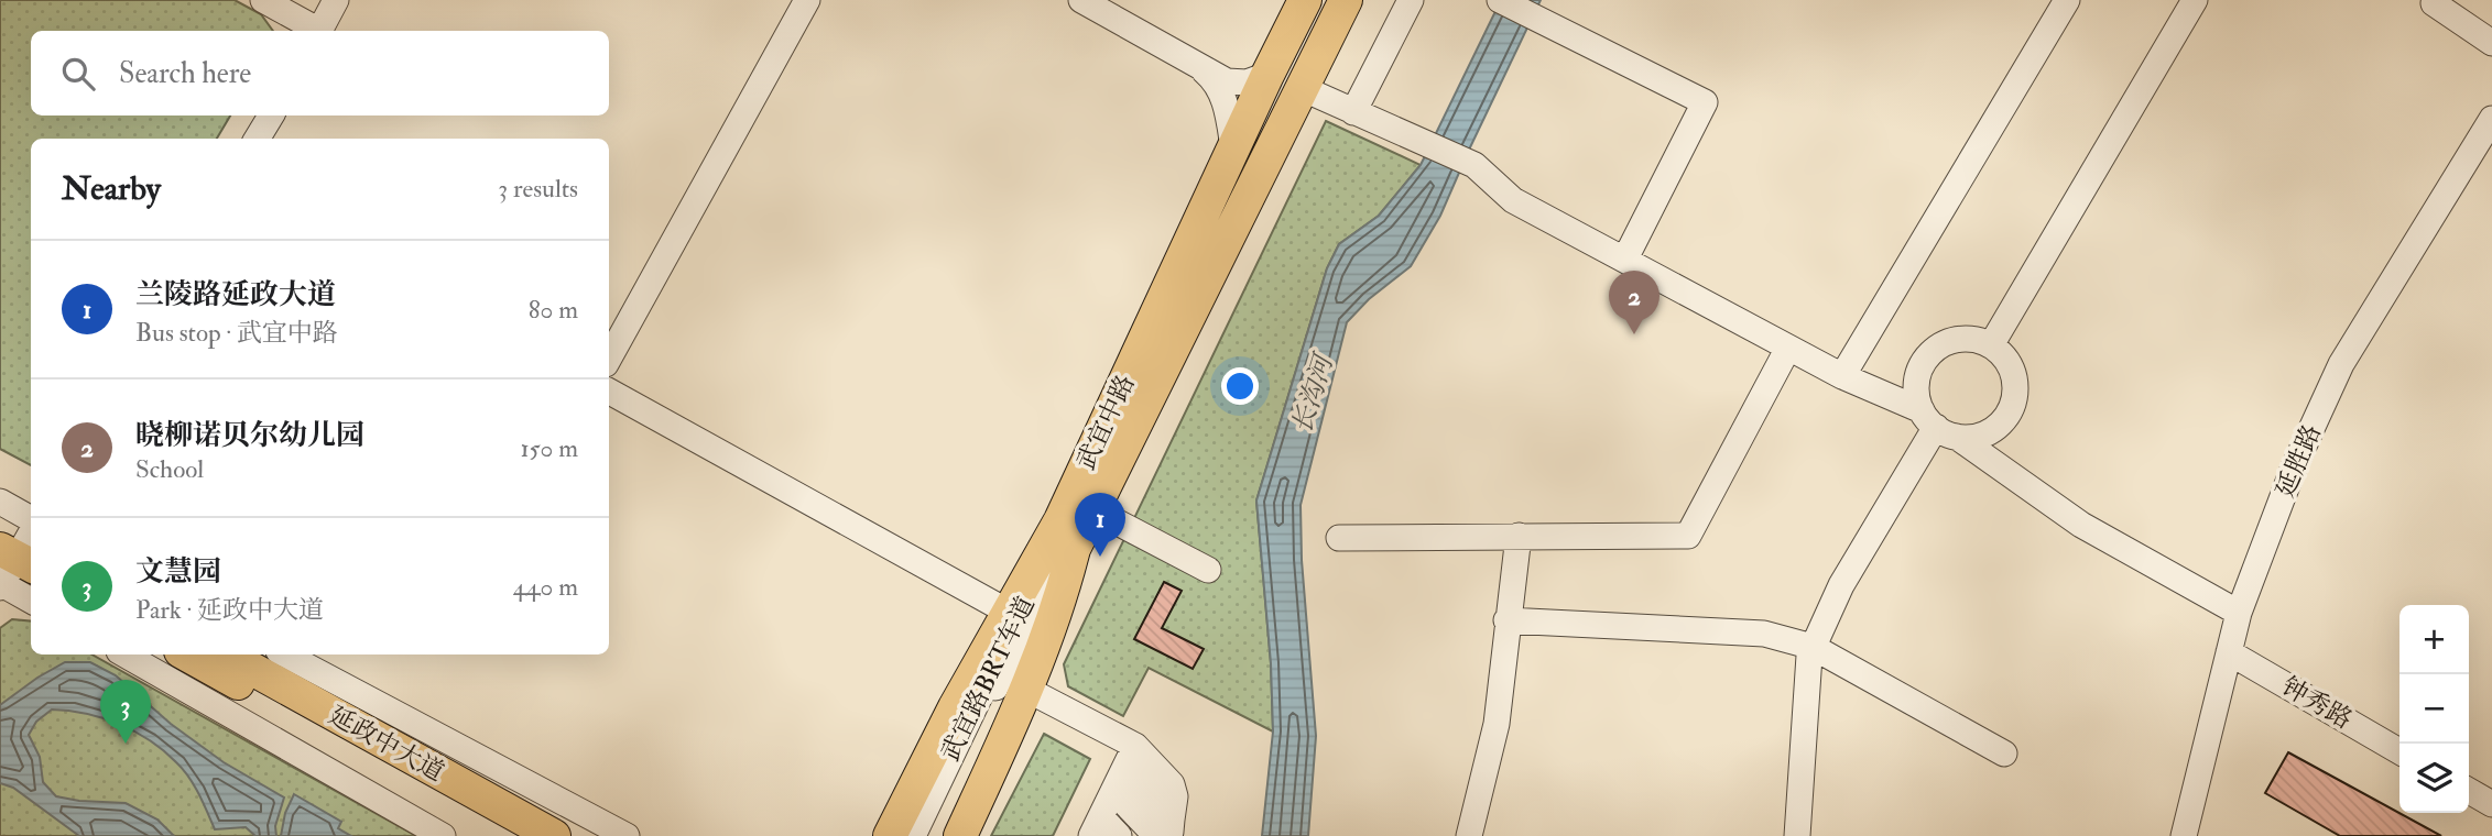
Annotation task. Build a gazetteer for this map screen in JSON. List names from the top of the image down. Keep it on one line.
{"streets":{"main road":["武宜中路","延政中大道"],"street":["延胜路","武宜路BRT车道","钟秀路"]},"crossings":[["武宜中路","武宜路BRT车道"],["延胜路","钟秀路"]],"water":["长沟河"],"page":{"search":"Search here","heading":["Nearby","3 results"],"list":[{"mark":"1","name":"兰陵路延政大道","note":"Bus stop · 武宜中路","value":"80 m"},{"mark":"2","name":"晓柳诺贝尔幼儿园","note":"School","value":"150 m"},{"mark":"3","name":"文慧园","note":"Park · 延政中大道","value":"440 m"}],"pins":["2","1","3"],"map_buttons":["+","−"]}}
